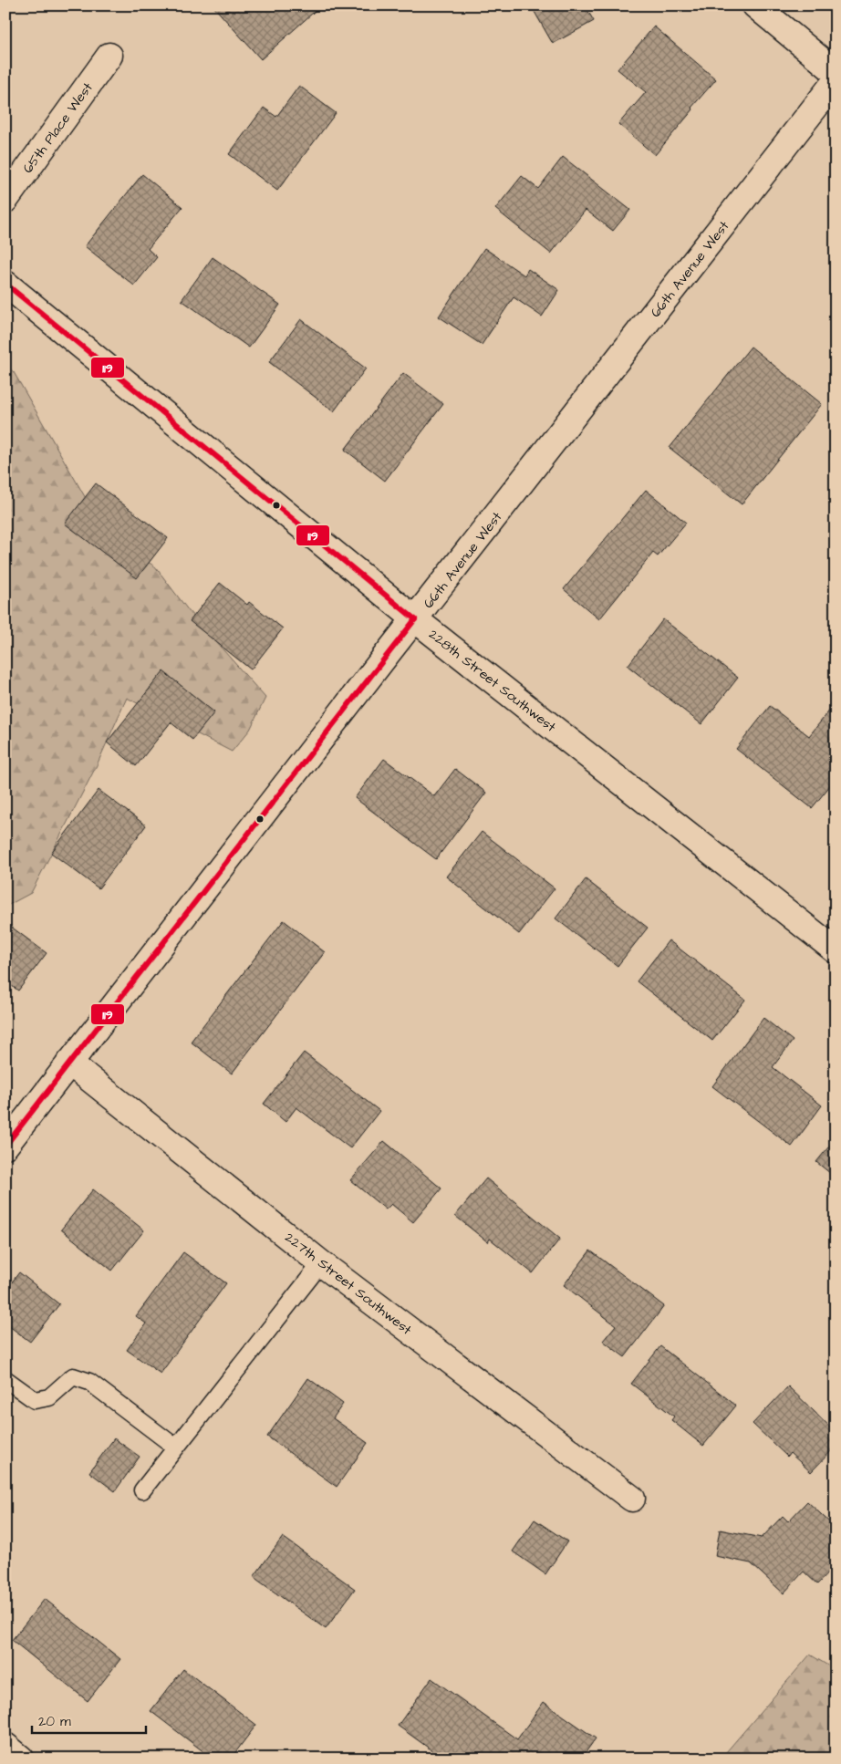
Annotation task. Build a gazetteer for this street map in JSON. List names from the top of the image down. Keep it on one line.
{"streets":{"street":["65th Place West","66th Avenue West","228th Street Southwest","227th Street Southwest"]},"crossings":[["66th Avenue West","228th Street Southwest"],["66th Avenue West","227th Street Southwest"]],"lines":["transit line 119"],"scale_bar":"20 m"}
